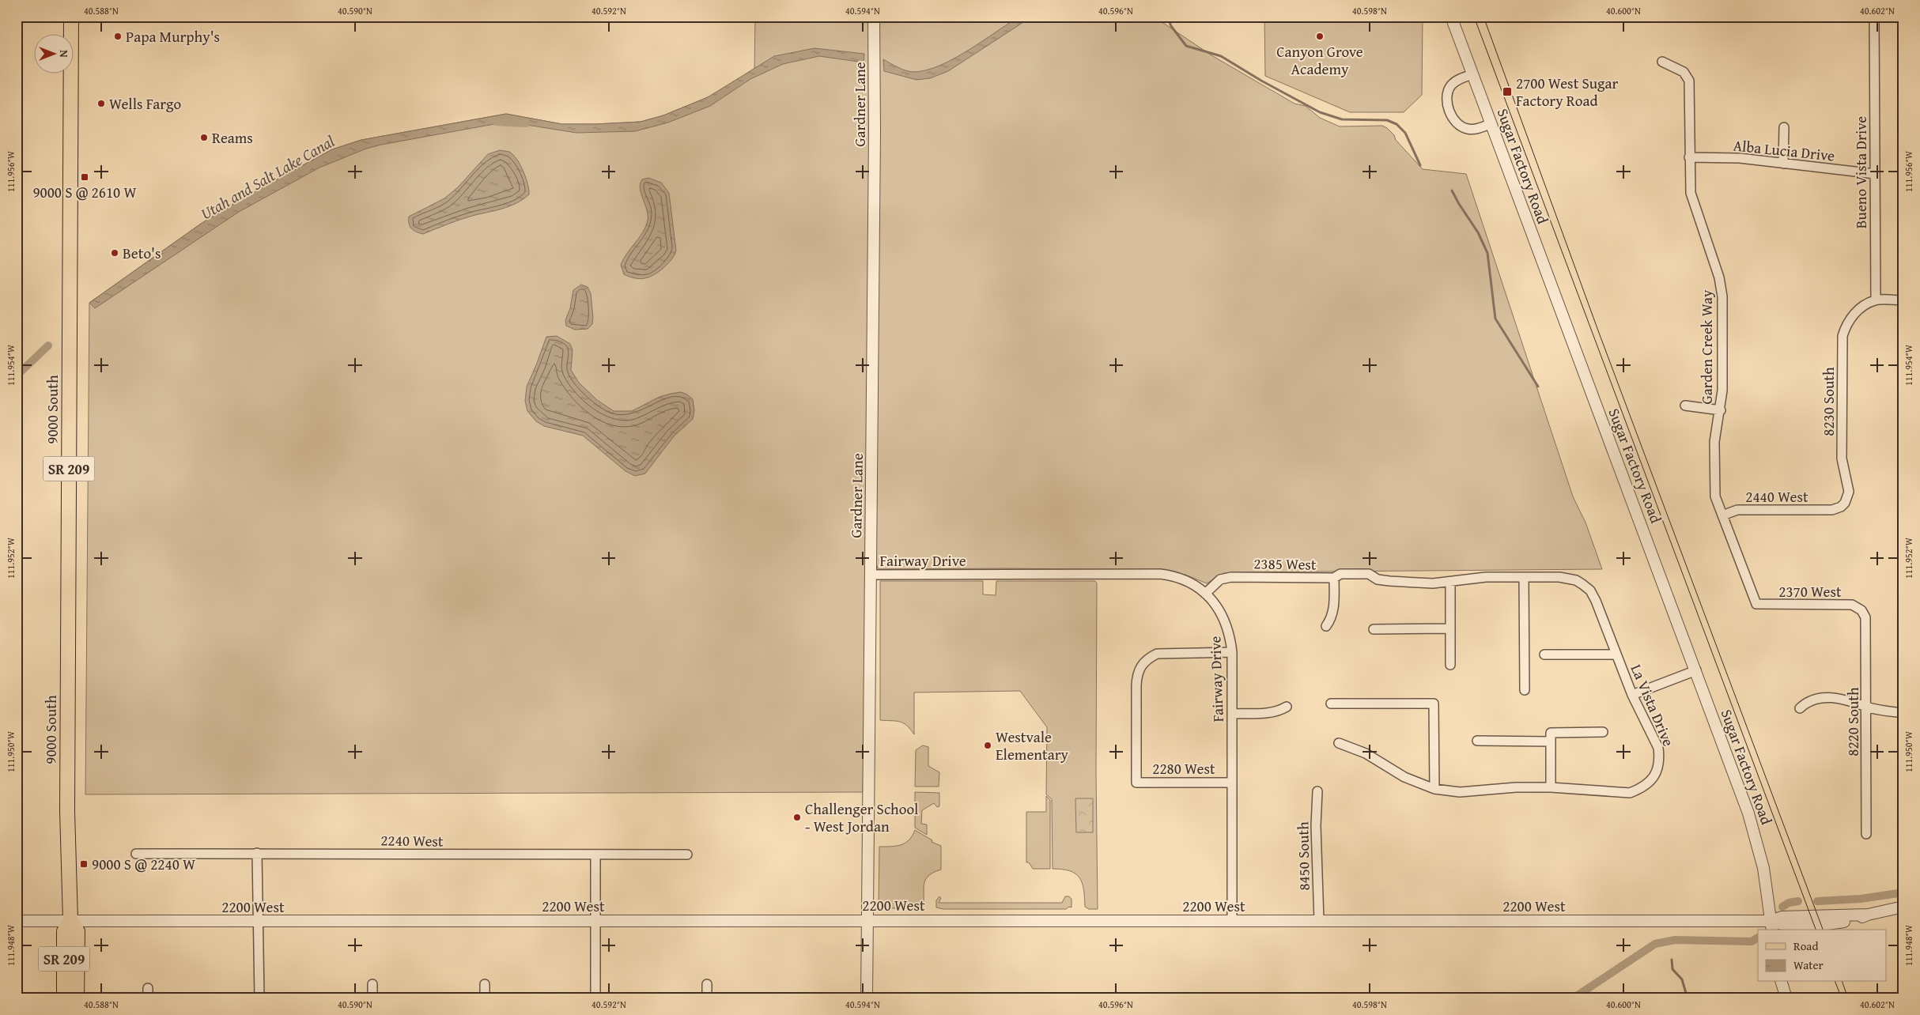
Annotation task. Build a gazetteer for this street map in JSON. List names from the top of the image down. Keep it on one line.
{"streets":{"main road":["9000 South","SR 209"],"street":["Gardner Lane","Alba Lucia Drive","Sugar Factory Road","Bueno Vista Drive","Garden Creek Way","8230 South","2440 West","Fairway Drive","2385 West","2370 West","La Vista Drive","8220 South","2280 West","2240 West","8450 South","2200 West"]},"crossings":[["Gardner Lane","Fairway Drive"],["Gardner Lane","2200 West"],["Alba Lucia Drive","Bueno Vista Drive"],["Alba Lucia Drive","Garden Creek Way"],["Sugar Factory Road","2200 West"],["Bueno Vista Drive","8230 South"],["Garden Creek Way","2440 West"],["Garden Creek Way","2370 West"],["8230 South","2440 West"],["9000 South","2200 West"],["Fairway Drive","2385 West"],["Fairway Drive","2280 West"],["Fairway Drive","2200 West"],["2385 West","La Vista Drive"],["2370 West","8220 South"],["8450 South","2200 West"]],"water":["Utah and Salt Lake Canal"],"places":{"other":["Papa Murphy's","Canyon Grove Academy","Wells Fargo","Reams","Beto's","Westvale Elementary","Challenger School - West Jordan"],"transit":["2700 West Sugar Factory Road","9000 S @ 2610 W","9000 S @ 2240 W"]},"legend":["Road","Water"],"north":"right","coordinates":["40.588°N","40.590°N","40.592°N","40.594°N","40.596°N","40.598°N","40.600°N","40.602°N","111.956°W","111.954°W","111.952°W","111.950°W","111.948°W"]}
